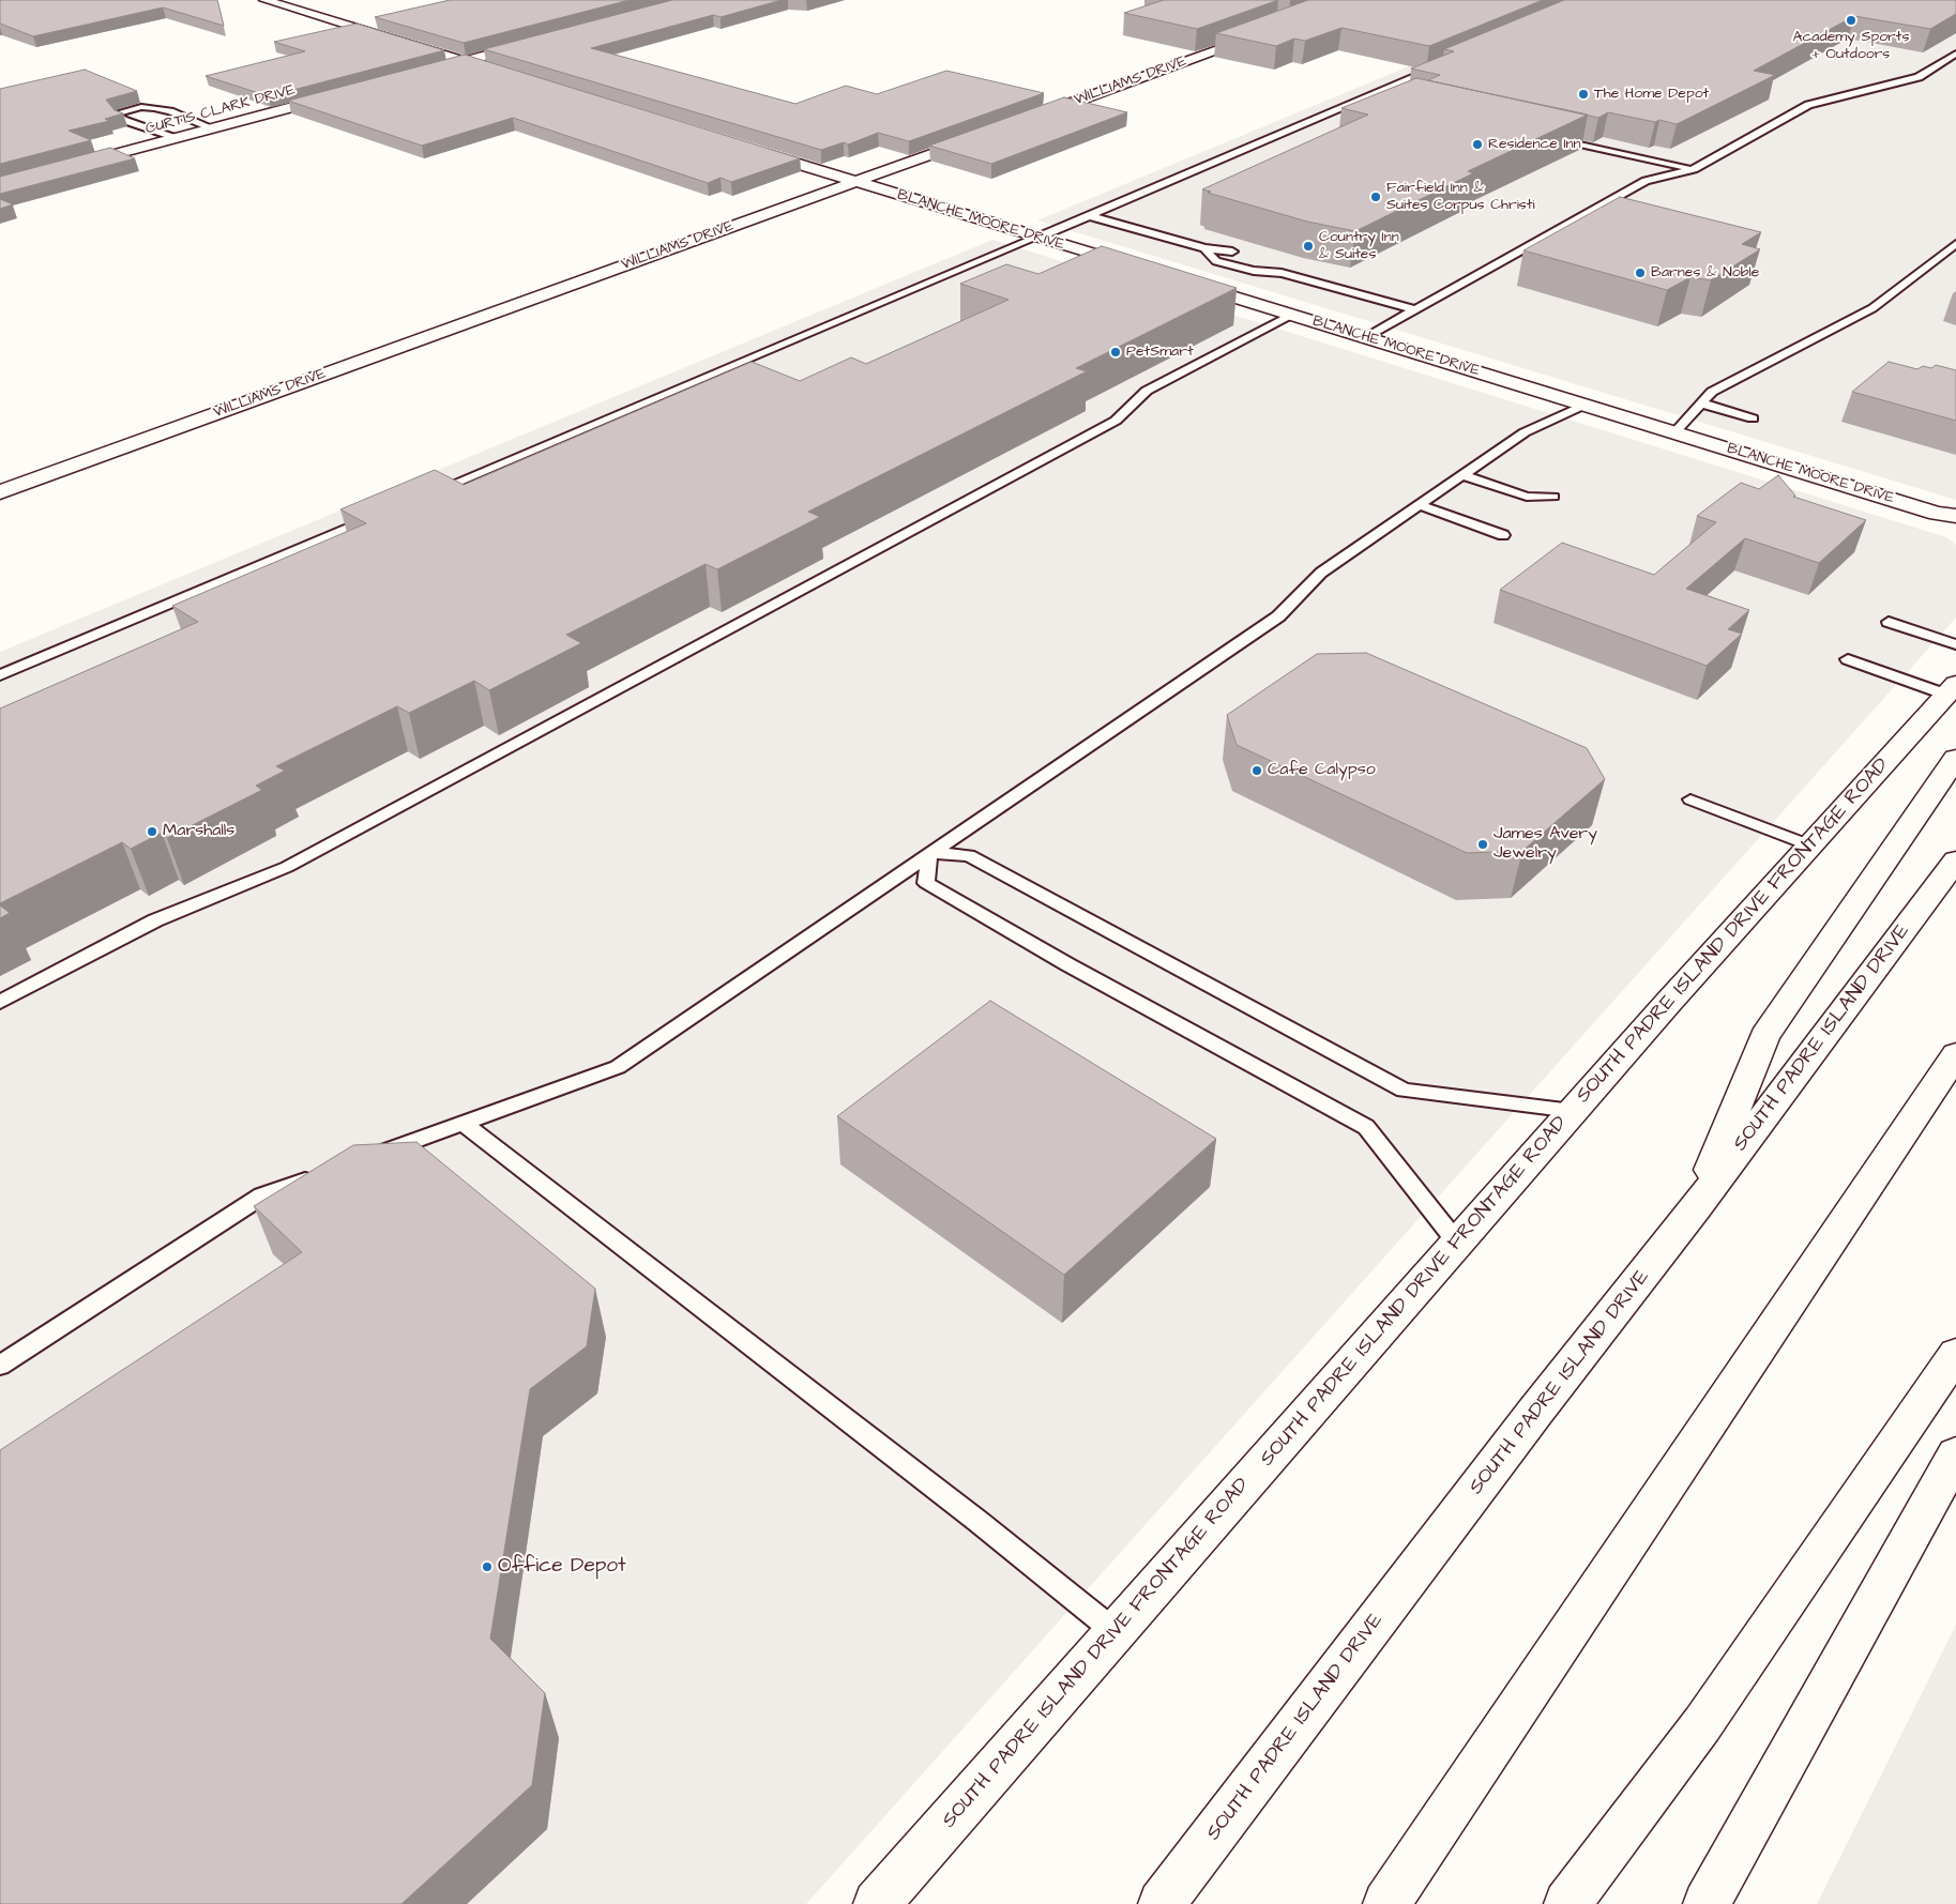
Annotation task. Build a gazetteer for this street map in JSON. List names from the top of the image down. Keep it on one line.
{"streets":{"main road":["WILLIAMS DRIVE","CURTIS CLARK DRIVE","BLANCHE MOORE DRIVE","SOUTH PADRE ISLAND DRIVE FRONTAGE ROAD","SOUTH PADRE ISLAND DRIVE"]},"crossings":[["WILLIAMS DRIVE","BLANCHE MOORE DRIVE"]],"places":["Academy Sports + Outdoors","The Home Depot","Residence Inn","Fairfield Inn & Suites Corpus Christi","Country Inn & Suites","Barnes & Noble","PetSmart","Cafe Calypso","Marshalls","James Avery Jewelry","Office Depot"]}
